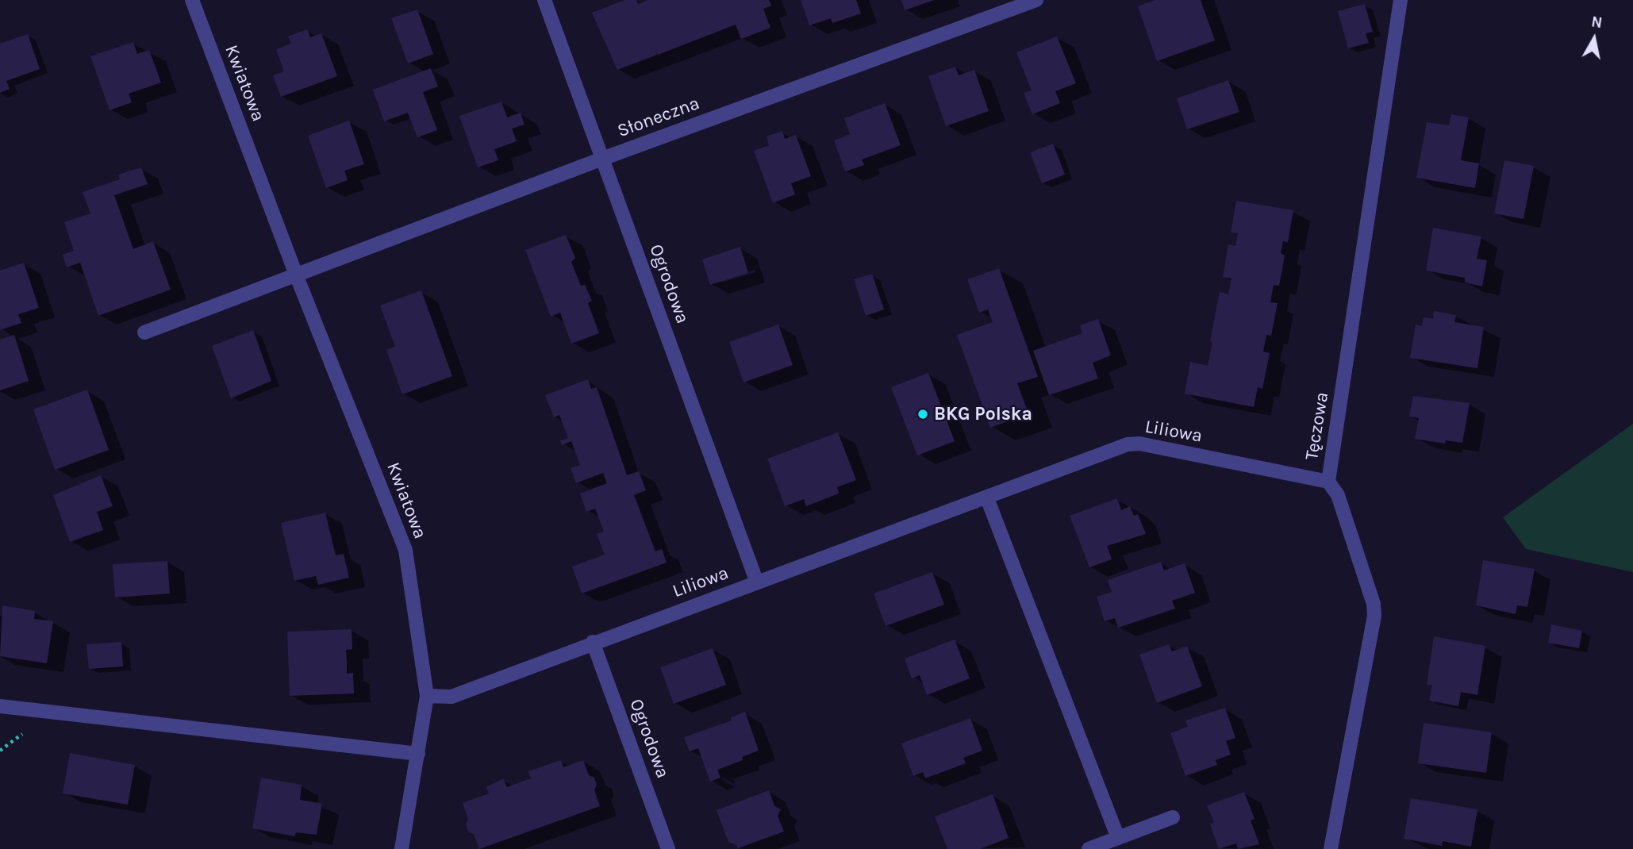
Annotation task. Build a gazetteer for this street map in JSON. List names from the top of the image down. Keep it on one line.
{"streets":{"street":["Kwiatowa","Słoneczna","Ogrodowa","Tęczowa","Liliowa"]},"crossings":[["Kwiatowa","Słoneczna"],["Kwiatowa","Liliowa"],["Słoneczna","Ogrodowa"],["Ogrodowa","Liliowa"],["Tęczowa","Liliowa"]],"places":["BKG Polska"],"north":"top"}
